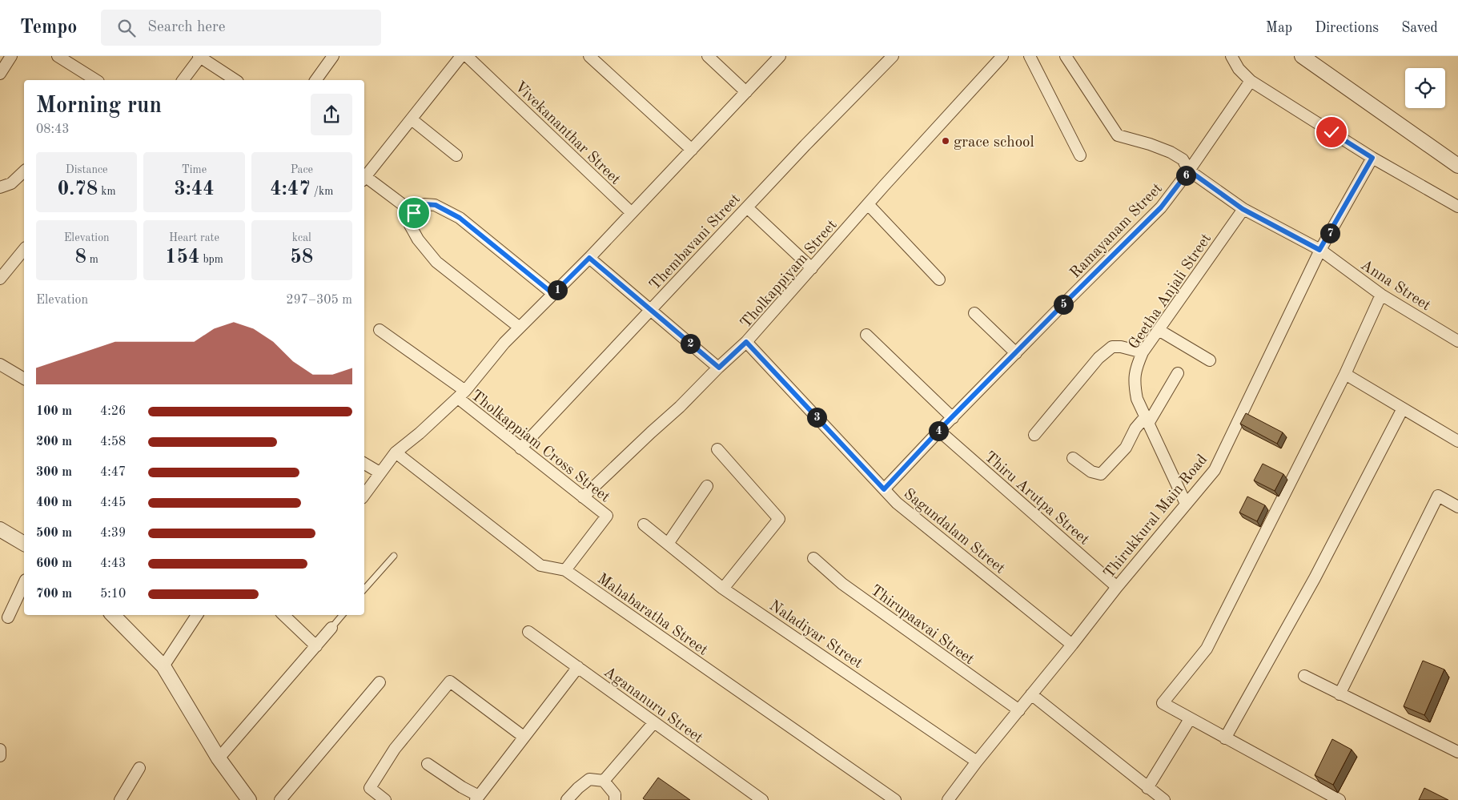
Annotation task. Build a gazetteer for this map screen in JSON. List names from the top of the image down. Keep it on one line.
{"streets":{"street":["Vivekananthar Street","Ramayanam Street","Thembavani Street","Tholkappiyam Street","Anna Street","Geetha Anjali Street","Tholkappiam Cross Street","Thiru Arutpa Street","Thirukkural Main Road","Sagundalam Street","Mahabaratha Street","Thirupaavai Street","Naladiyar Street","Agananuru Street"]},"crossings":[["Ramayanam Street","Anna Street"],["Ramayanam Street","Thiru Arutpa Street"],["Ramayanam Street","Sagundalam Street"],["Thembavani Street","Tholkappiam Cross Street"],["Tholkappiyam Street","Tholkappiam Cross Street"],["Tholkappiyam Street","Sagundalam Street"],["Anna Street","Geetha Anjali Street"],["Anna Street","Thirukkural Main Road"],["Geetha Anjali Street","Thirukkural Main Road"],["Tholkappiam Cross Street","Mahabaratha Street"],["Thiru Arutpa Street","Thirukkural Main Road"],["Thirukkural Main Road","Sagundalam Street"],["Thirukkural Main Road","Thirupaavai Street"],["Thirukkural Main Road","Naladiyar Street"]],"places":["grace school"],"page":{"header":"Tempo","search":"Search here","nav":["Map","Directions","Saved"],"heading":["Morning run","08:43"],"stats":[["Distance","0.78 km"],["Time","3:44"],["Pace","4:47 /km"],["Elevation","8 m"],["Heart rate","154 bpm"],["kcal","58"]],"pins":["6","7","1","5","2","3","4"],"chart":["Elevation","297–305 m"],"list":[{"name":"100 m","note":"4:26"},{"name":"200 m","note":"4:58"},{"name":"300 m","note":"4:47"},{"name":"400 m","note":"4:45"},{"name":"500 m","note":"4:39"},{"name":"600 m","note":"4:43"},{"name":"700 m","note":"5:10"}]}}
